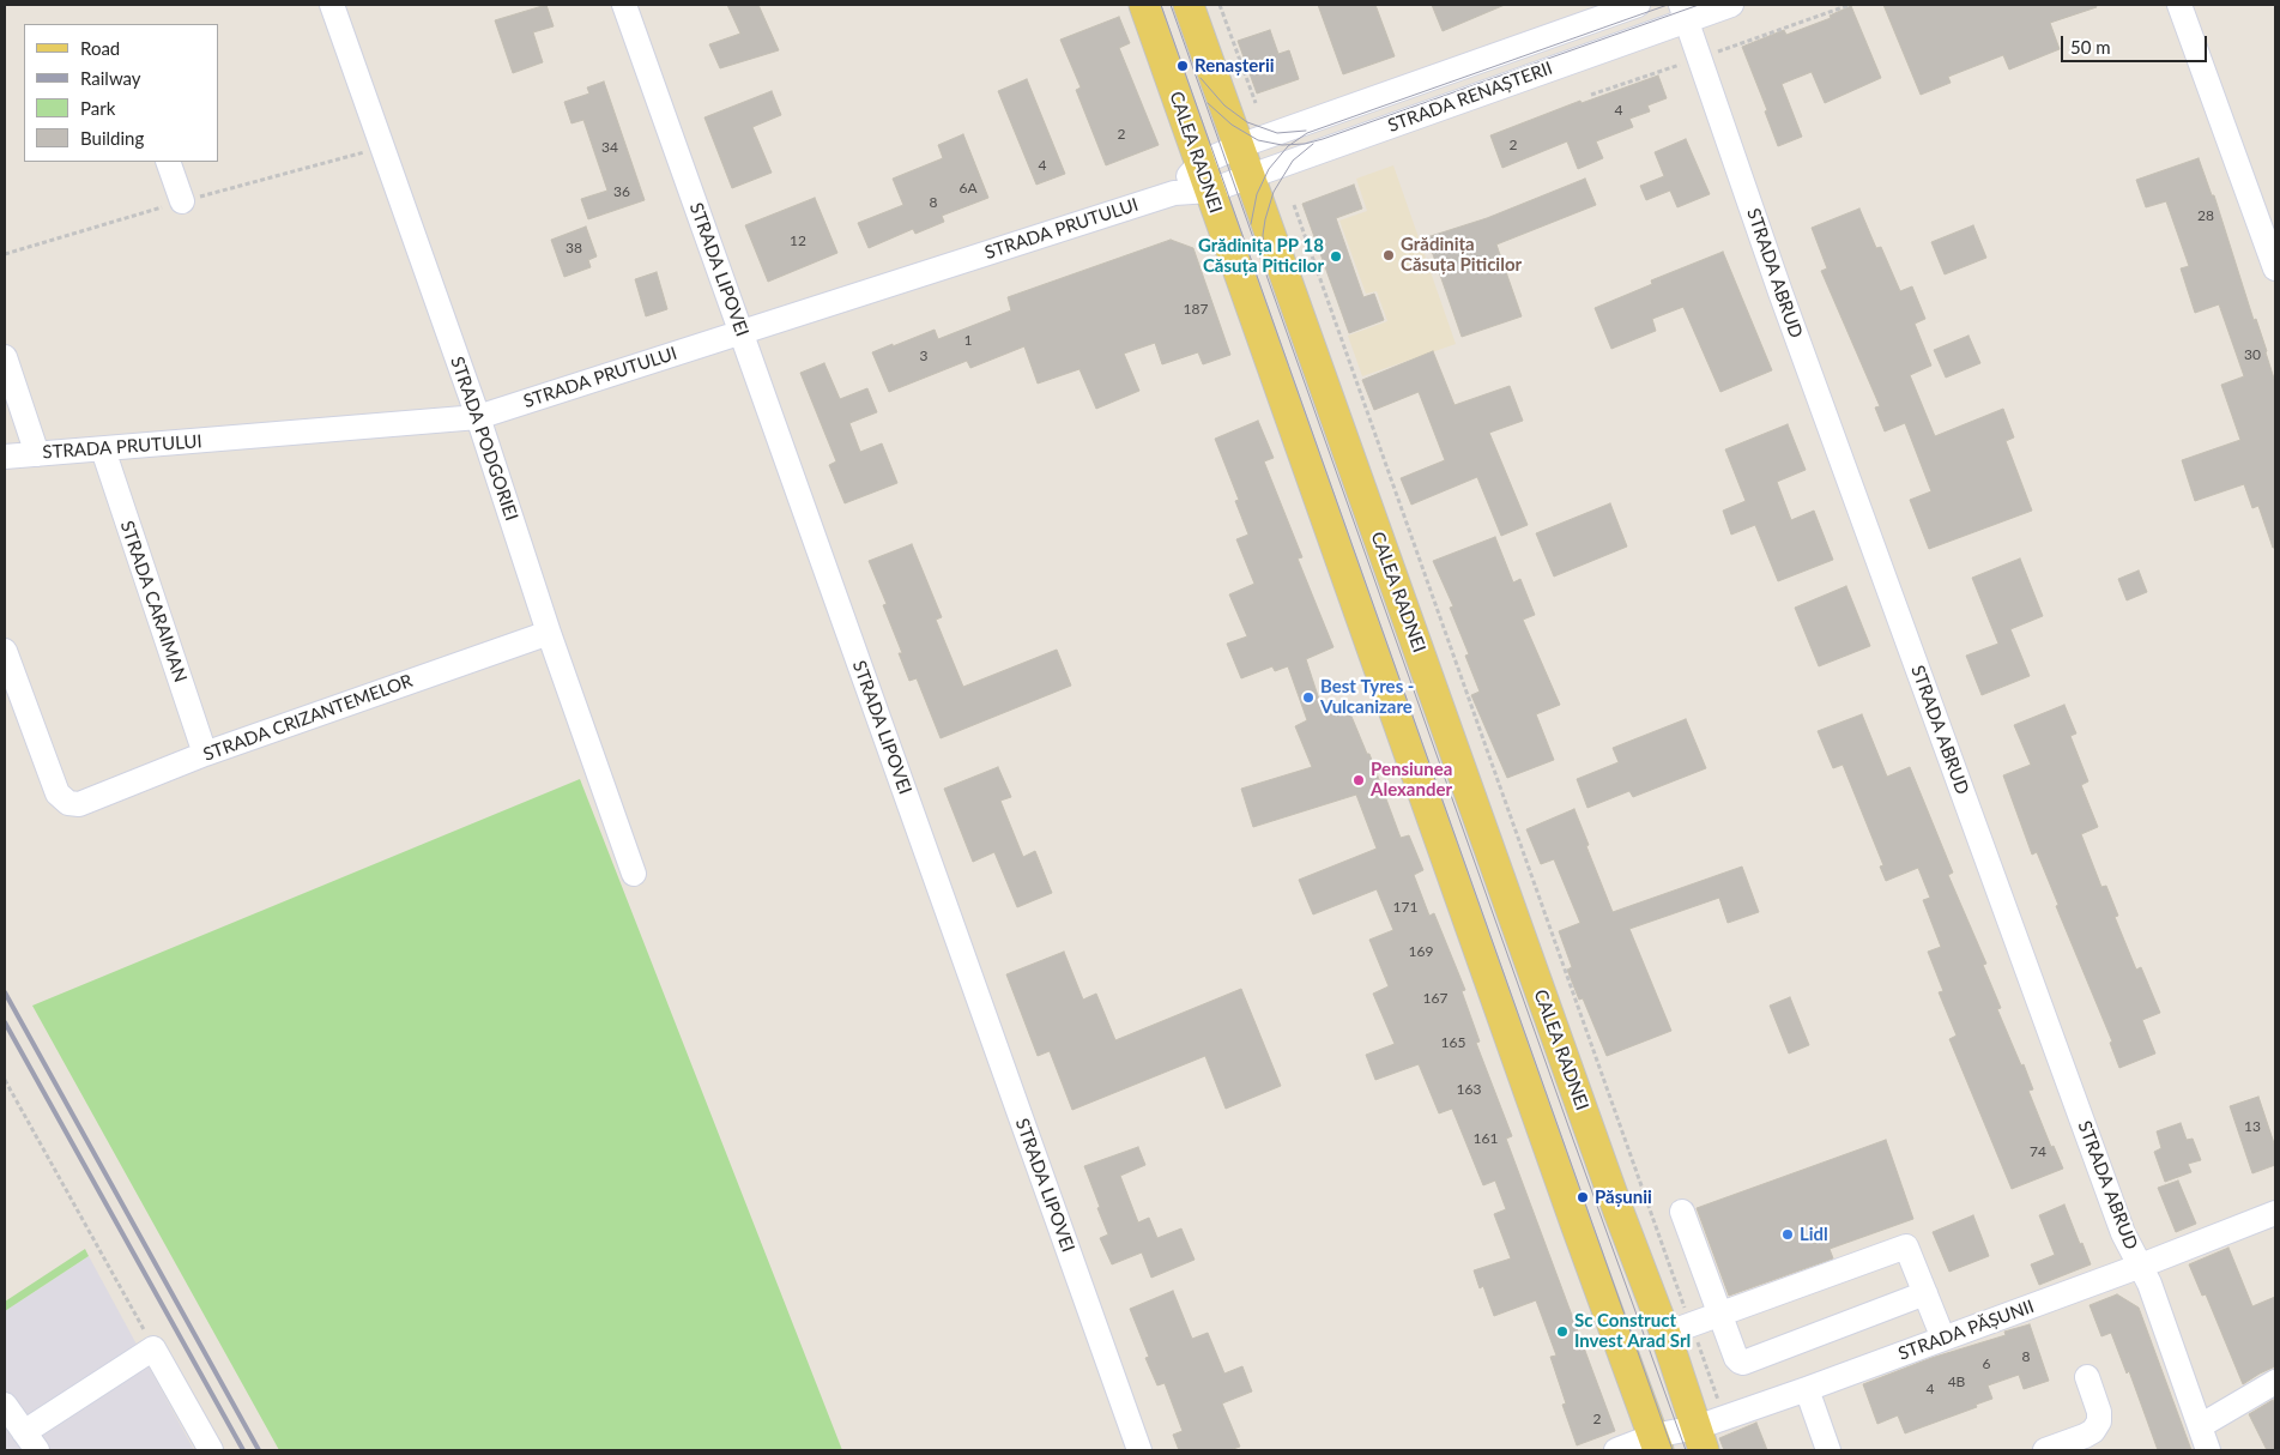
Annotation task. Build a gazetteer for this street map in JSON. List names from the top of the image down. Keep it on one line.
{"streets":{"main road":["CALEA RADNEI"],"street":["STRADA RENAȘTERII","STRADA PRUTULUI","STRADA LIPOVEI","STRADA ABRUD","STRADA PODGORIEI","STRADA CARAIMAN","STRADA CRIZANTEMELOR","STRADA PĂȘUNII"]},"crossings":[["STRADA RENAȘTERII","CALEA RADNEI"],["STRADA RENAȘTERII","STRADA PRUTULUI"],["STRADA RENAȘTERII","STRADA ABRUD"],["CALEA RADNEI","STRADA PRUTULUI"],["CALEA RADNEI","STRADA PĂȘUNII"],["STRADA PRUTULUI","STRADA LIPOVEI"],["STRADA PRUTULUI","STRADA PODGORIEI"],["STRADA PRUTULUI","STRADA CARAIMAN"],["STRADA ABRUD","STRADA PĂȘUNII"],["STRADA PODGORIEI","STRADA CRIZANTEMELOR"],["STRADA CARAIMAN","STRADA CRIZANTEMELOR"]],"places":["Renașterii","Grădinița Căsuța Piticilor","Grădinița PP 18 Căsuța Piticilor","Best Tyres - Vulcanizare","Pensiunea Alexander","Pășunii","Lidl","Sc Construct Invest Arad Srl"],"house_numbers":["4","2","2","34","4","6A","36","8","28","12","38","187","1","30","3","171","169","167","165","163","13","161","74","8","6","4B","4","2"],"legend":["Road","Railway","Park","Building"],"scale_bar":"50 m"}
